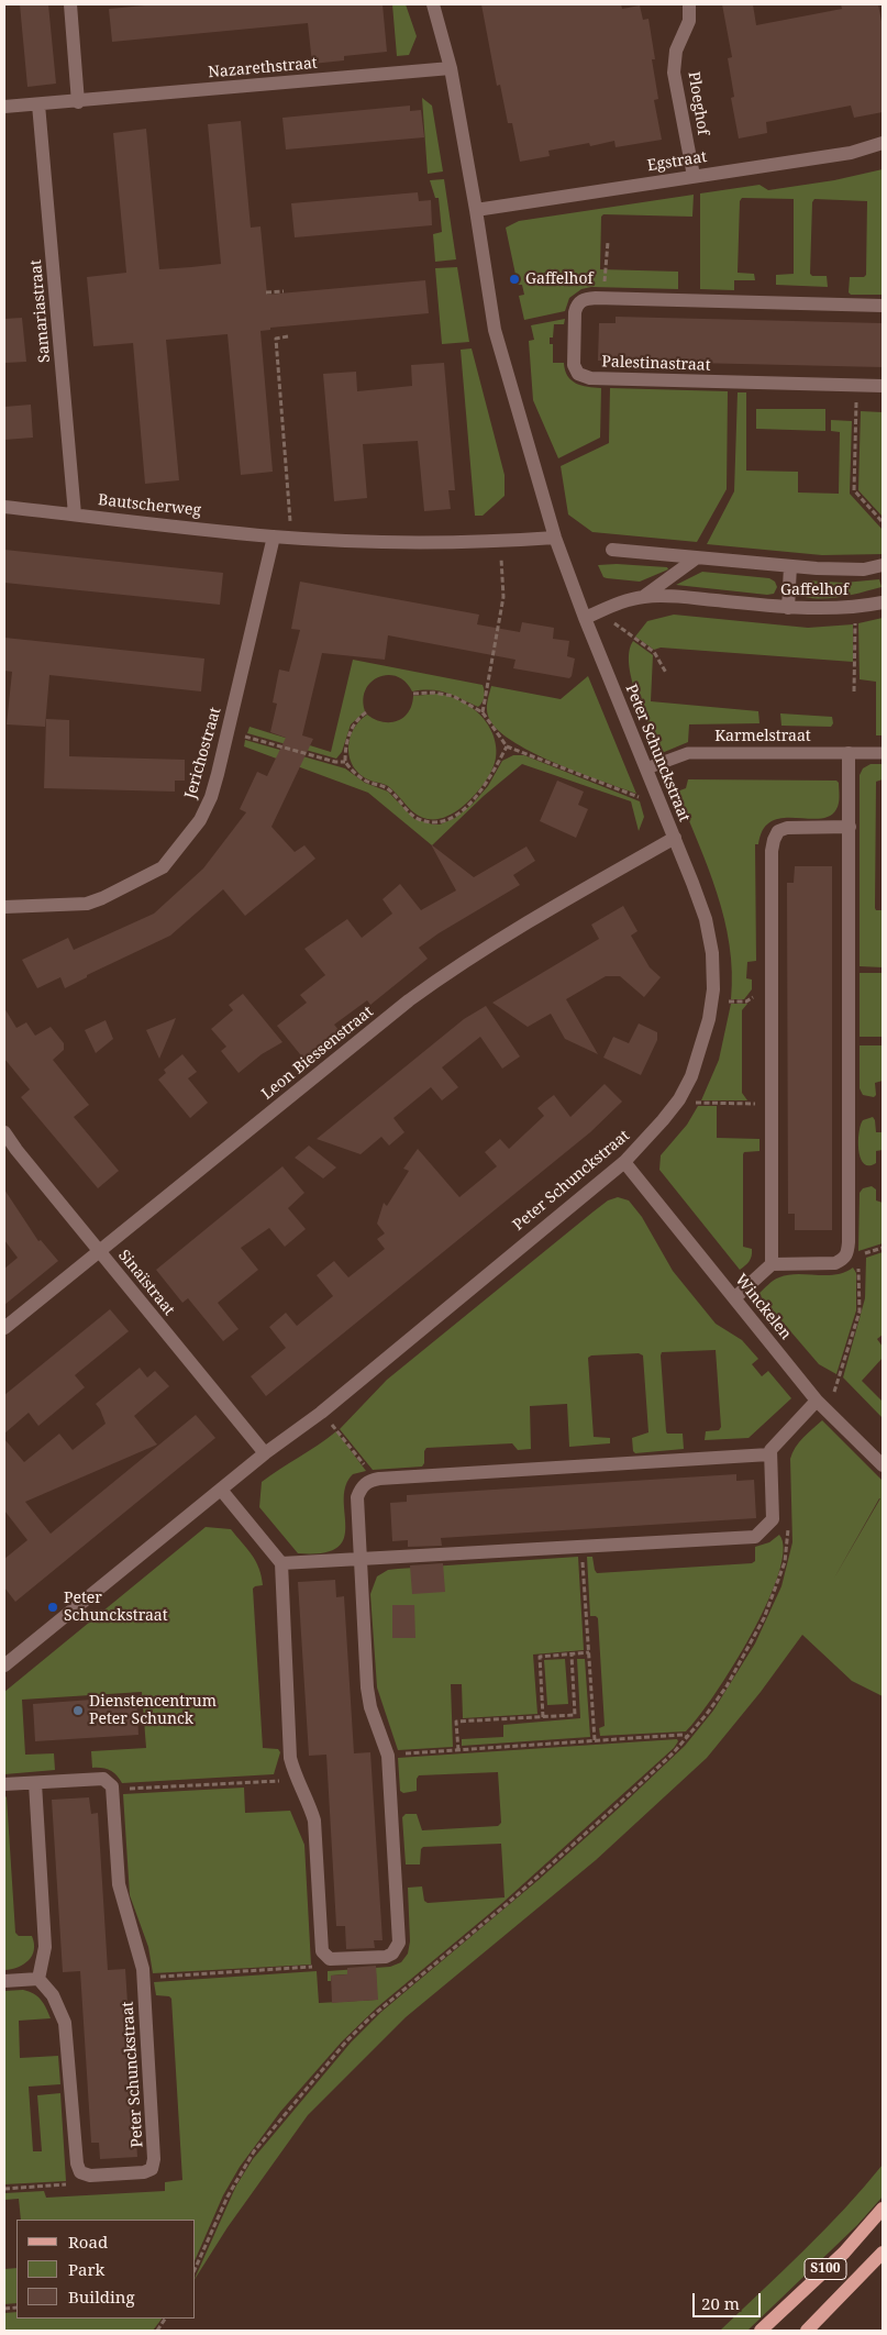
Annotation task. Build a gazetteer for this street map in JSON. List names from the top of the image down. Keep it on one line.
{"streets":{"main road":["S100"],"street":["Nazarethstraat","Ploeghof","Egstraat","Samariastraat","Palestinastraat","Bautscherweg","Gaffelhof","Jerichostraat","Peter Schunckstraat","Leon Biessenstraat","Sinaïstraat","Winckelen"],"lane":["Karmelstraat"]},"crossings":[["Nazarethstraat","Samariastraat"],["Ploeghof","Egstraat"],["Samariastraat","Bautscherweg"],["Bautscherweg","Jerichostraat"],["Bautscherweg","Peter Schunckstraat"],["Gaffelhof","Peter Schunckstraat"],["Karmelstraat","Peter Schunckstraat"],["Peter Schunckstraat","Leon Biessenstraat"],["Peter Schunckstraat","Sinaïstraat"],["Peter Schunckstraat","Winckelen"],["Leon Biessenstraat","Sinaïstraat"]],"places":["Gaffelhof","Peter Schunckstraat","Dienstencentrum Peter Schunck"],"legend":["Road","Park","Building"],"scale_bar":"20 m"}
